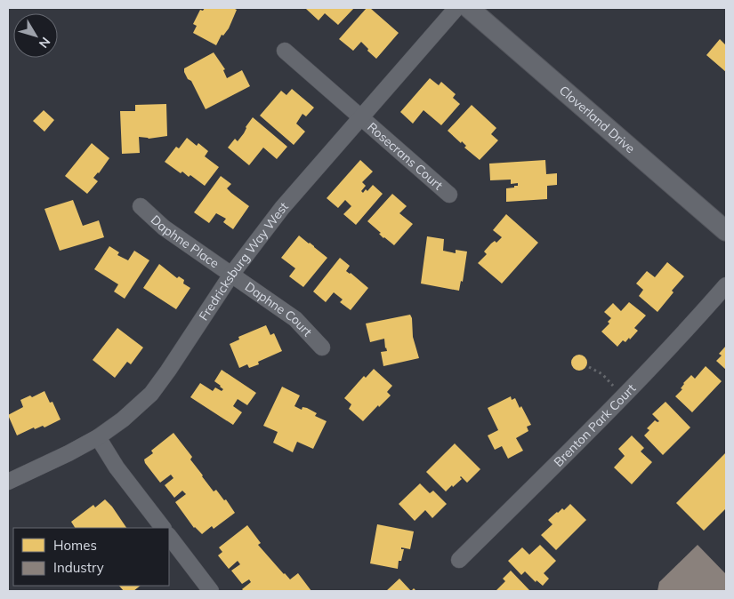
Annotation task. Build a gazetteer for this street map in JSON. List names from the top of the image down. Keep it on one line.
{"streets":{"street":["Cloverland Drive","Rosecrans Court","Daphne Place","Fredricksburg Way West","Daphne Court","Brenton Park Court"]},"crossings":[["Rosecrans Court","Fredricksburg Way West"],["Daphne Place","Fredricksburg Way West"],["Daphne Place","Daphne Court"],["Fredricksburg Way West","Daphne Court"]],"legend":["Homes","Industry"],"north":"bottom right"}
